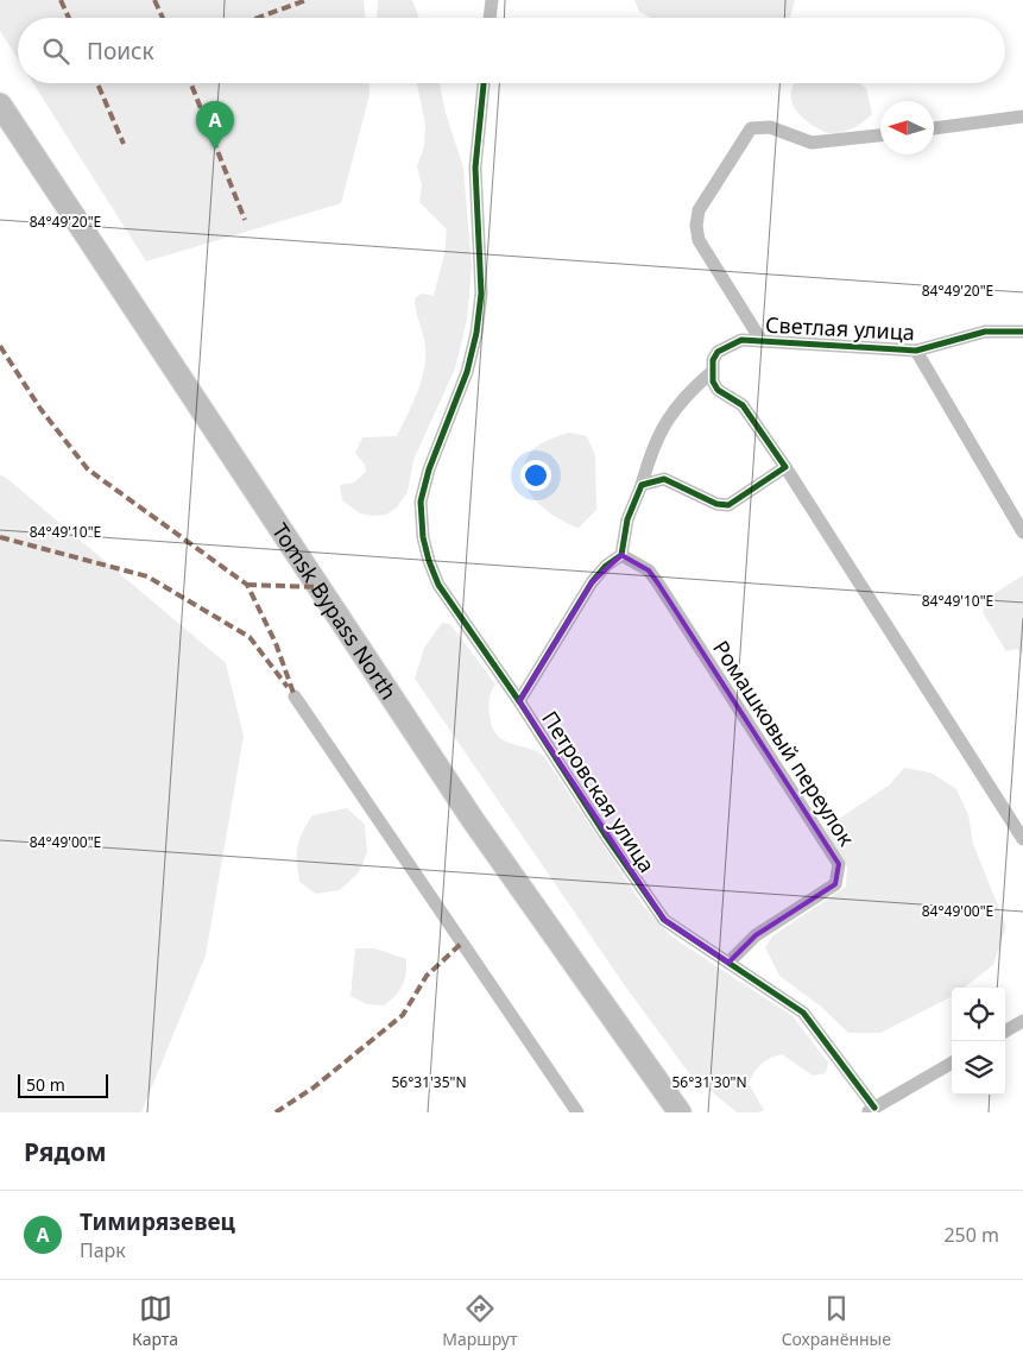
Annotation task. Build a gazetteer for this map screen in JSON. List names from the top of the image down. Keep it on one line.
{"streets":{"main road":["Tomsk Bypass North"],"street":["Светлая улица","Ромашковый переулок","Петровская улица"]},"crossings":[["Ромашковый переулок","Петровская улица"]],"scale_bar":"50 m","north":"left","page":{"search":"Поиск","pins":"A","scale":"50 m","heading":"Рядом","list":[{"mark":"A","name":"Тимирязевец","note":"Парк","value":"250 m"}],"nav":["Карта","Маршрут","Сохранённые"]},"coordinates":["84°49'20\"E","84°49'10\"E","84°49'00\"E","56°31'35\"N","56°31'30\"N"]}
